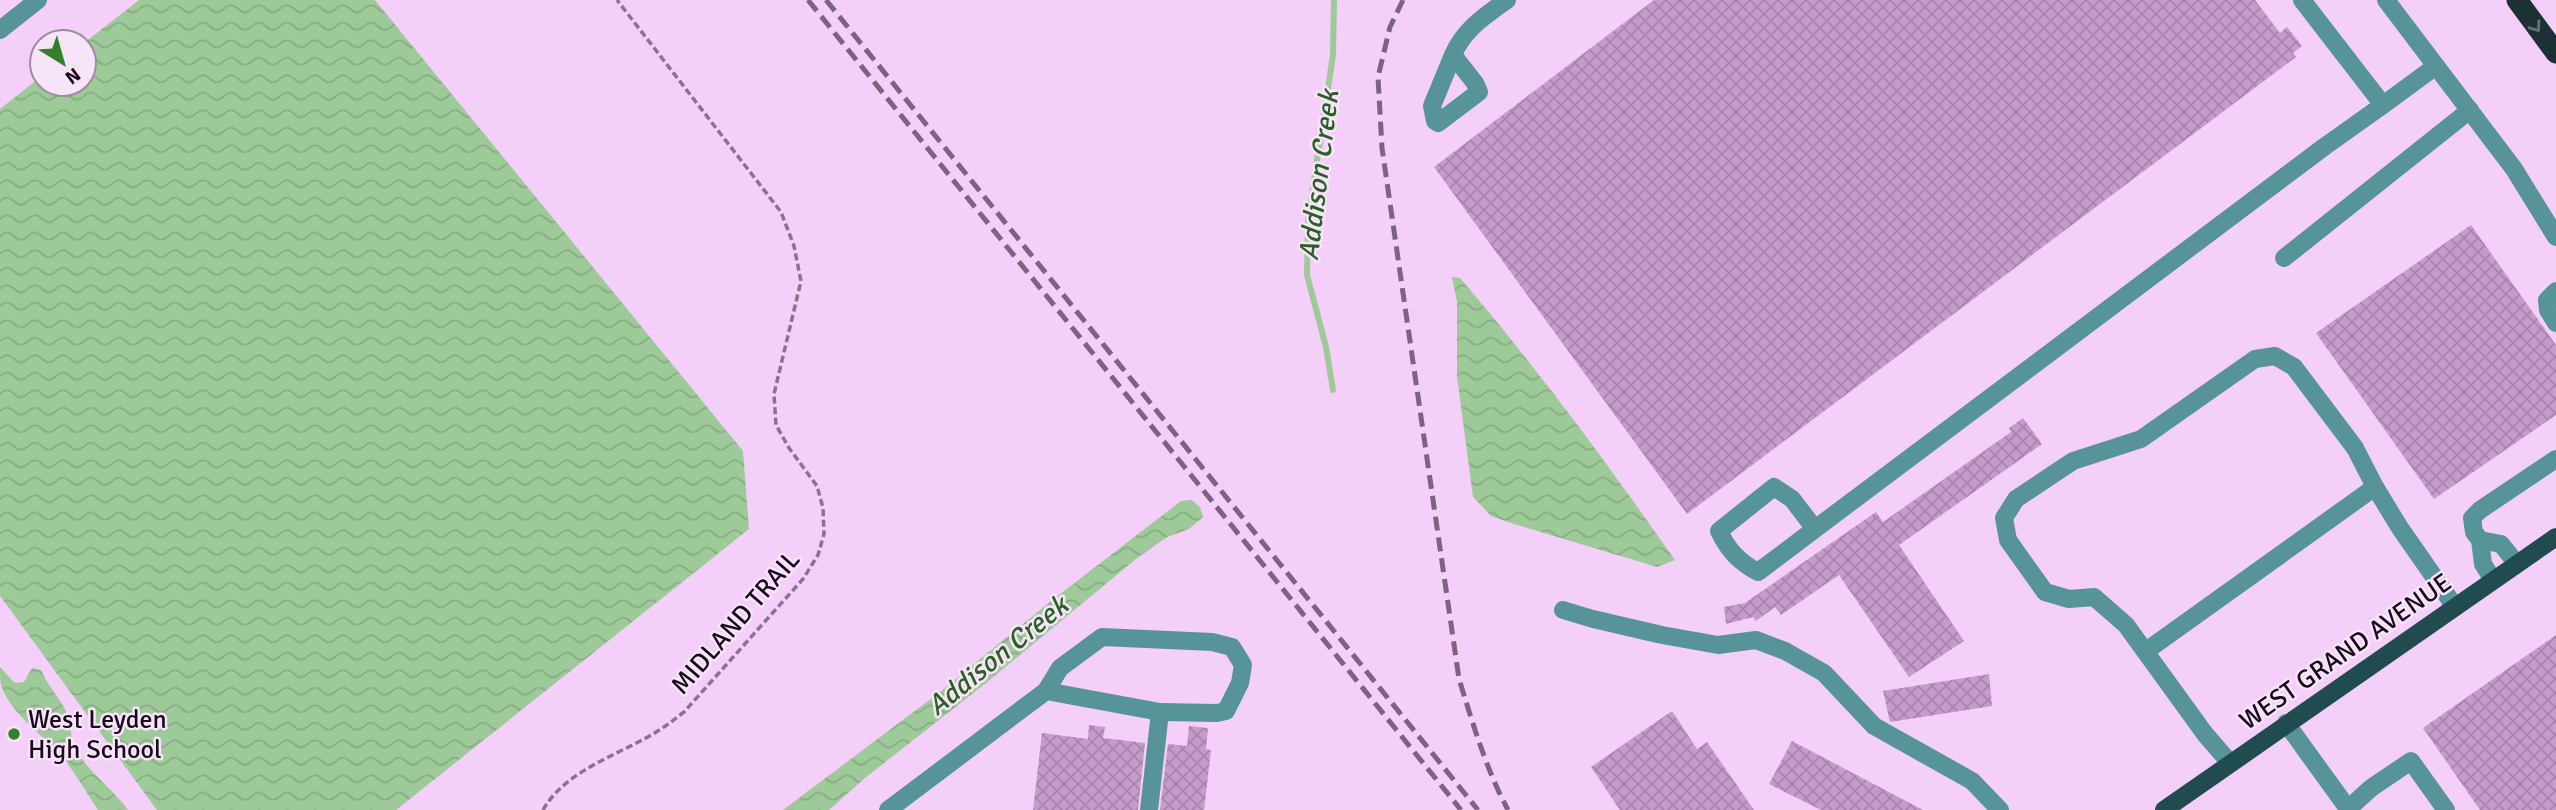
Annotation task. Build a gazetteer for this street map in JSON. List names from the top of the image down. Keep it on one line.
{"streets":{"main road":["WEST GRAND AVENUE"],"path":["MIDLAND TRAIL"]},"water":["Addison Creek"],"places":["West Leyden High School"],"north":"bottom right"}
